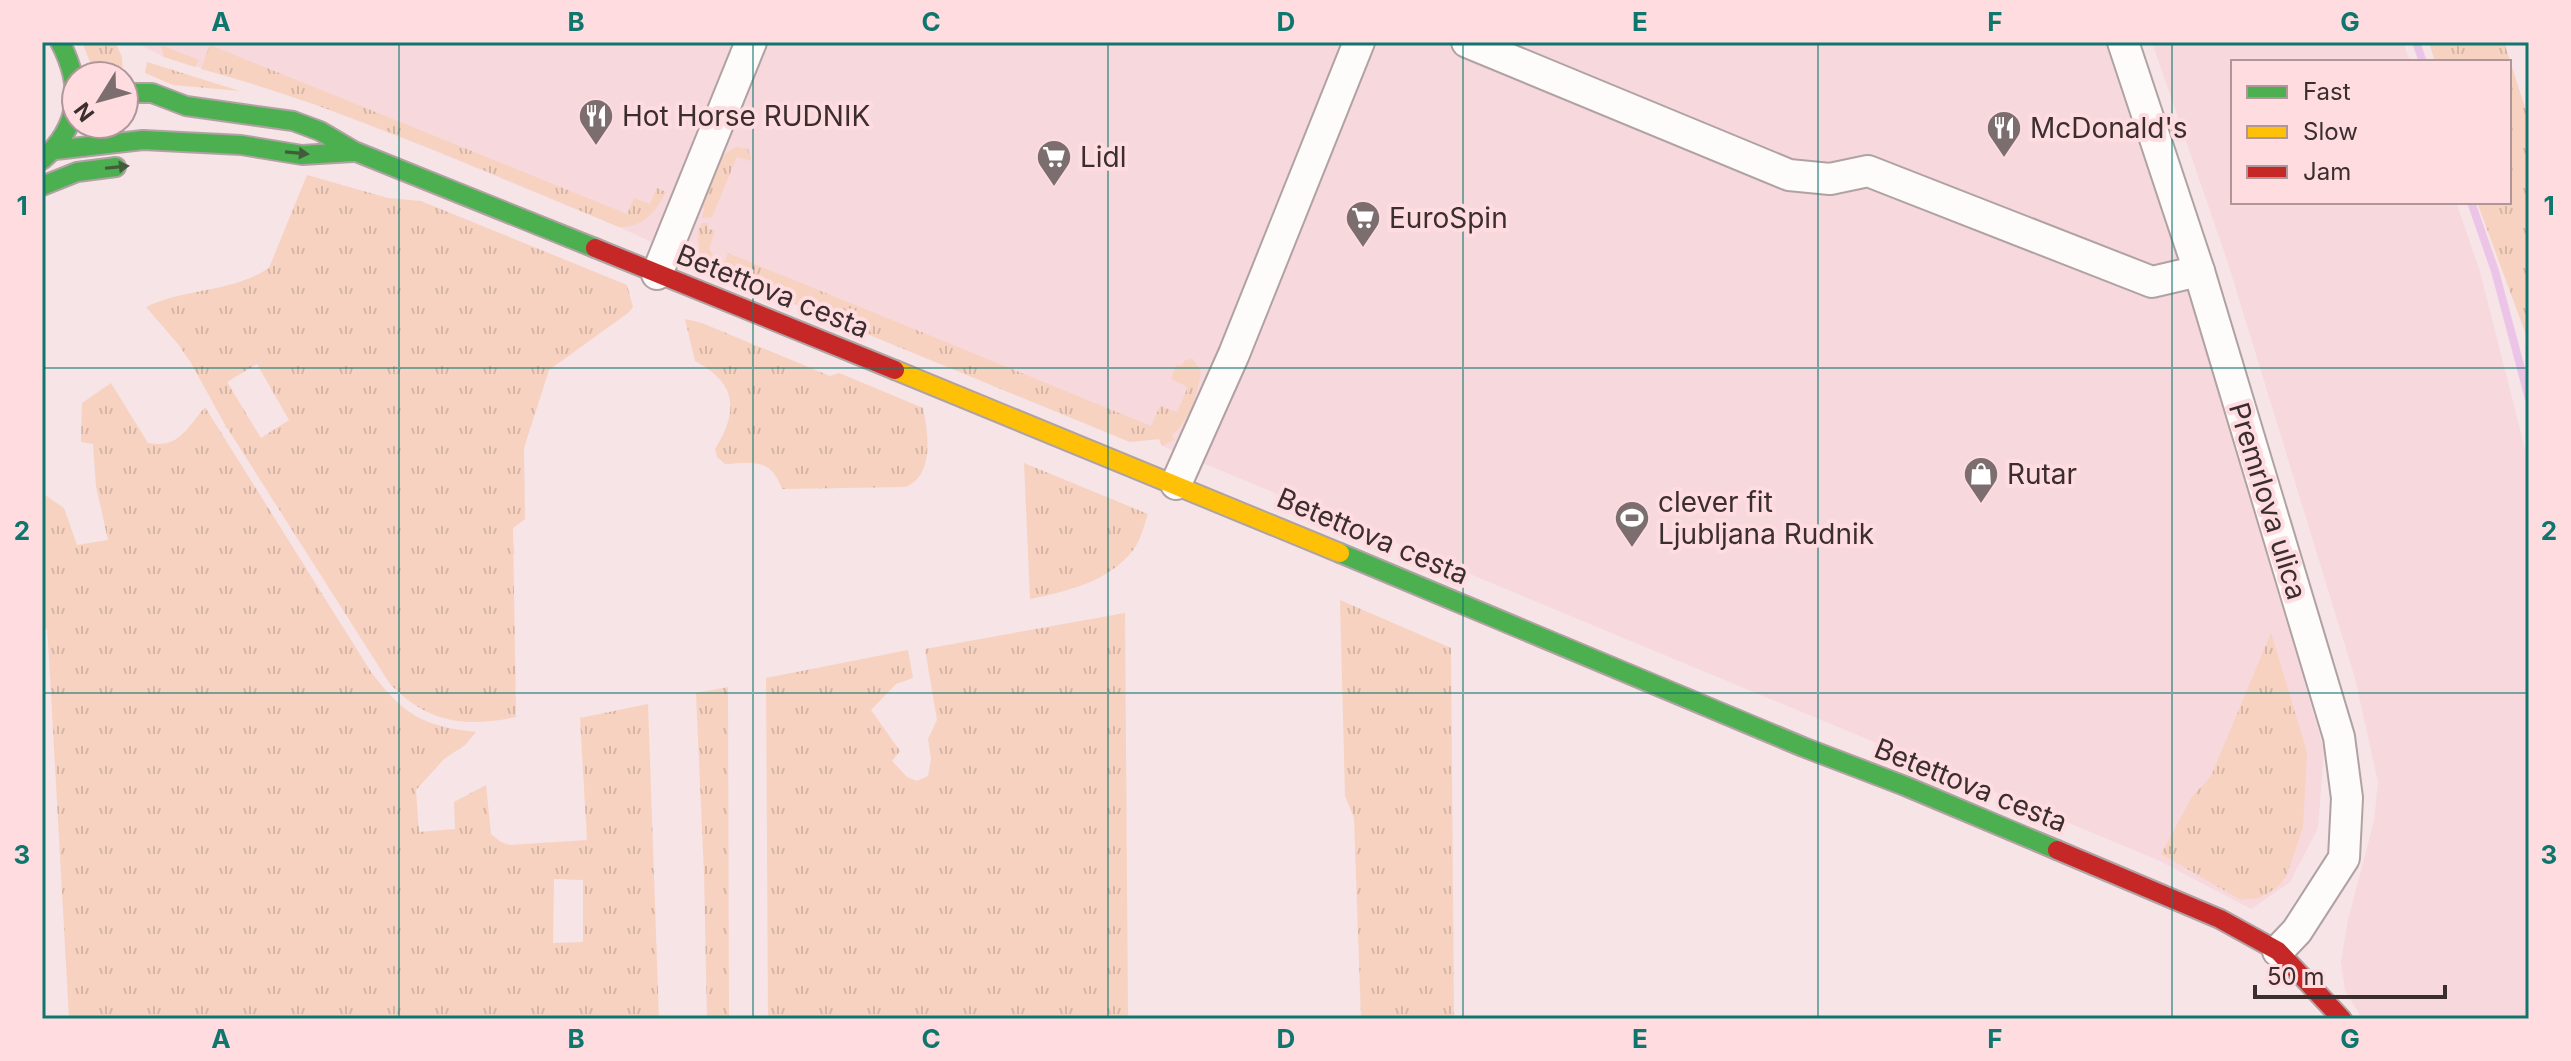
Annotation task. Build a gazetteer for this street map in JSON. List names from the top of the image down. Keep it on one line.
{"streets":{"street":["Betettova cesta","Premrlova ulica"]},"crossings":[["Betettova cesta","Premrlova ulica"]],"places":{"restaurant":["Hot Horse RUDNIK","McDonald's"],"supermarket":["Lidl","EuroSpin"],"shop":["Rutar"],"sports":["clever fit Ljubljana Rudnik"]},"legend":["Fast","Slow","Jam"],"scale_bar":"50 m","north":"bottom left","grid":{"columns":["A","B","C","D","E","F","G"],"rows":["1","2","3"]}}
